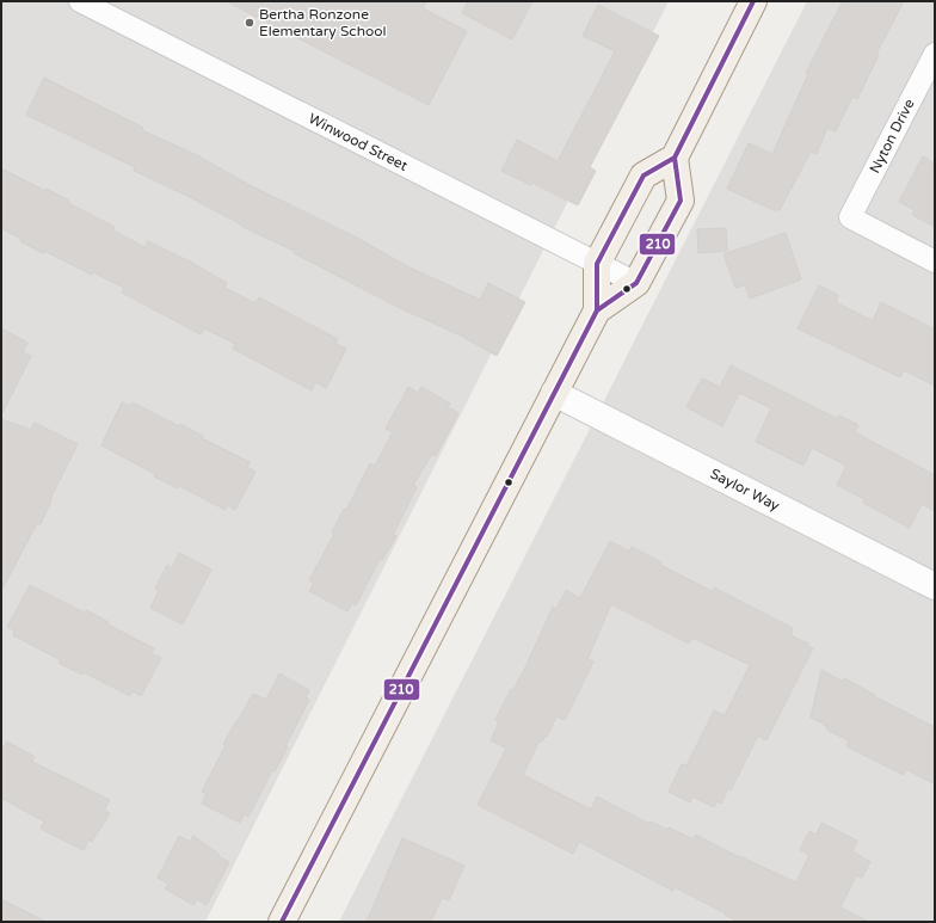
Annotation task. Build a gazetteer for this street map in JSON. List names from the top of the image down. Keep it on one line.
{"streets":{"street":["Nyton Drive","Winwood Street","Saylor Way"]},"places":["Bertha Ronzone Elementary School"],"lines":["transit line 210"]}
